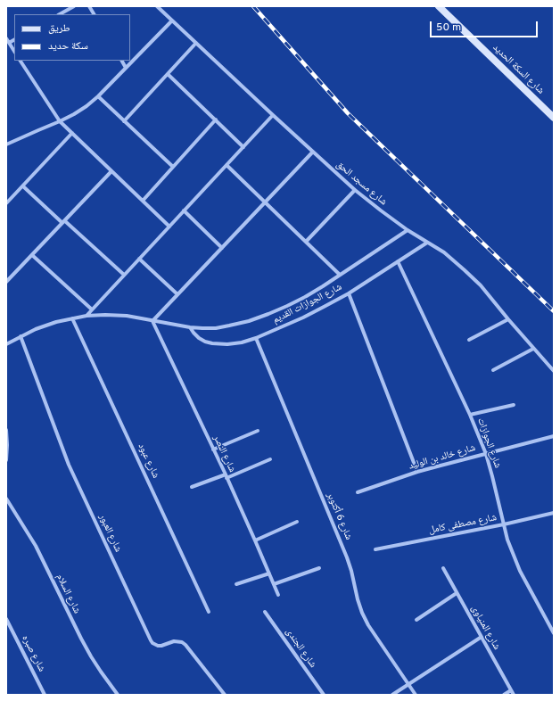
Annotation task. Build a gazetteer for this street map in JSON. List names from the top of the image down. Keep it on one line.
{"streets":{"street":["شارع السكة الحديد","شارع مسجد الحق","شارع الجوازات القديم","شارع الجوازات","شارع النصر","شارع خالد بن الوليد","شارع عبود","شارع 6 أكتوبر","شارع مصطفى كامل","شارع العبور","شارع السلام","شارع المنياوى","شارع الجندى","شارع صبره"]},"crossings":[["شارع مسجد الحق","شارع الجوازات القديم"],["شارع الجوازات القديم","شارع الجوازات"],["شارع الجوازات القديم","شارع النصر"],["شارع الجوازات القديم","شارع عبود"],["شارع الجوازات القديم","شارع 6 أكتوبر"],["شارع الجوازات القديم","شارع العبور"],["شارع الجوازات","شارع خالد بن الوليد"],["شارع الجوازات","شارع مصطفى كامل"]],"legend":["طريق","سكة حديد"],"scale_bar":"50 m"}
